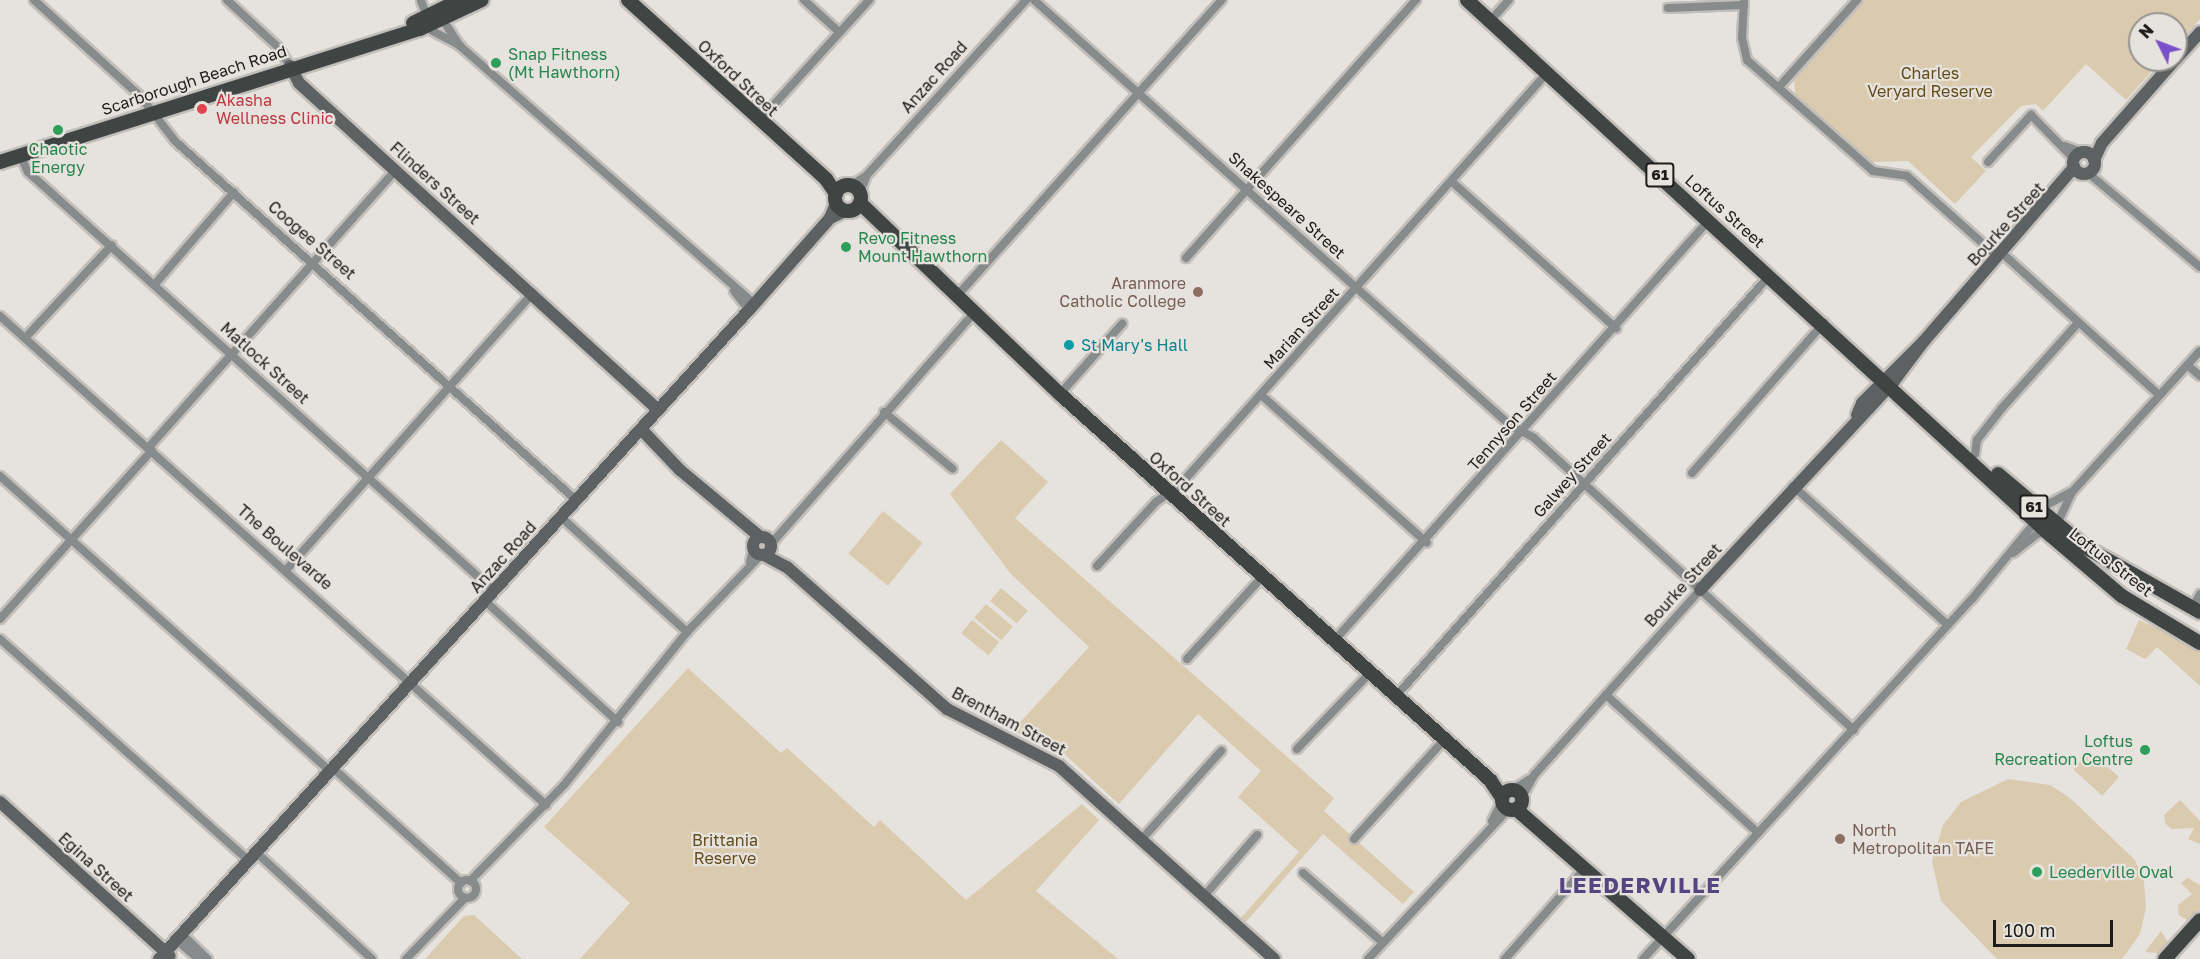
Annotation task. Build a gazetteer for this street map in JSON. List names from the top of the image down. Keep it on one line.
{"streets":{"main road":["Oxford Street","Scarborough Beach Road","61","Loftus Street"],"street":["Anzac Road","Flinders Street","Shakespeare Street","Bourke Street","Coogee Street","Marian Street","Matlock Street","Tennyson Street","Galwey Street","The Boulevarde","Brentham Street","Egina Street"]},"crossings":[["Anzac Road","Oxford Street"],["Anzac Road","Flinders Street"],["Anzac Road","Coogee Street"],["Anzac Road","Matlock Street"],["Anzac Road","The Boulevarde"],["Anzac Road","Brentham Street"],["Anzac Road","Egina Street"],["Oxford Street","Bourke Street"],["Oxford Street","Marian Street"],["Oxford Street","Tennyson Street"],["Oxford Street","Galwey Street"],["Scarborough Beach Road","Flinders Street"],["Scarborough Beach Road","Coogee Street"],["Scarborough Beach Road","Matlock Street"],["Shakespeare Street","Bourke Street"],["Shakespeare Street","Marian Street"],["Shakespeare Street","Tennyson Street"],["Shakespeare Street","Galwey Street"],["Loftus Street","Bourke Street"],["Loftus Street","Marian Street"],["Loftus Street","Tennyson Street"],["Loftus Street","Galwey Street"]],"districts":["LEEDERVILLE"],"parks":["Charles Veryard Reserve","Brittania Reserve"],"places":["Snap Fitness (Mt Hawthorn)","Akasha Wellness Clinic","Chaotic Energy","Revo Fitness Mount Hawthorn","Aranmore Catholic College","St Mary's Hall","Loftus Recreation Centre","North Metropolitan TAFE","Leederville Oval"],"scale_bar":"100 m","north":"top left"}
